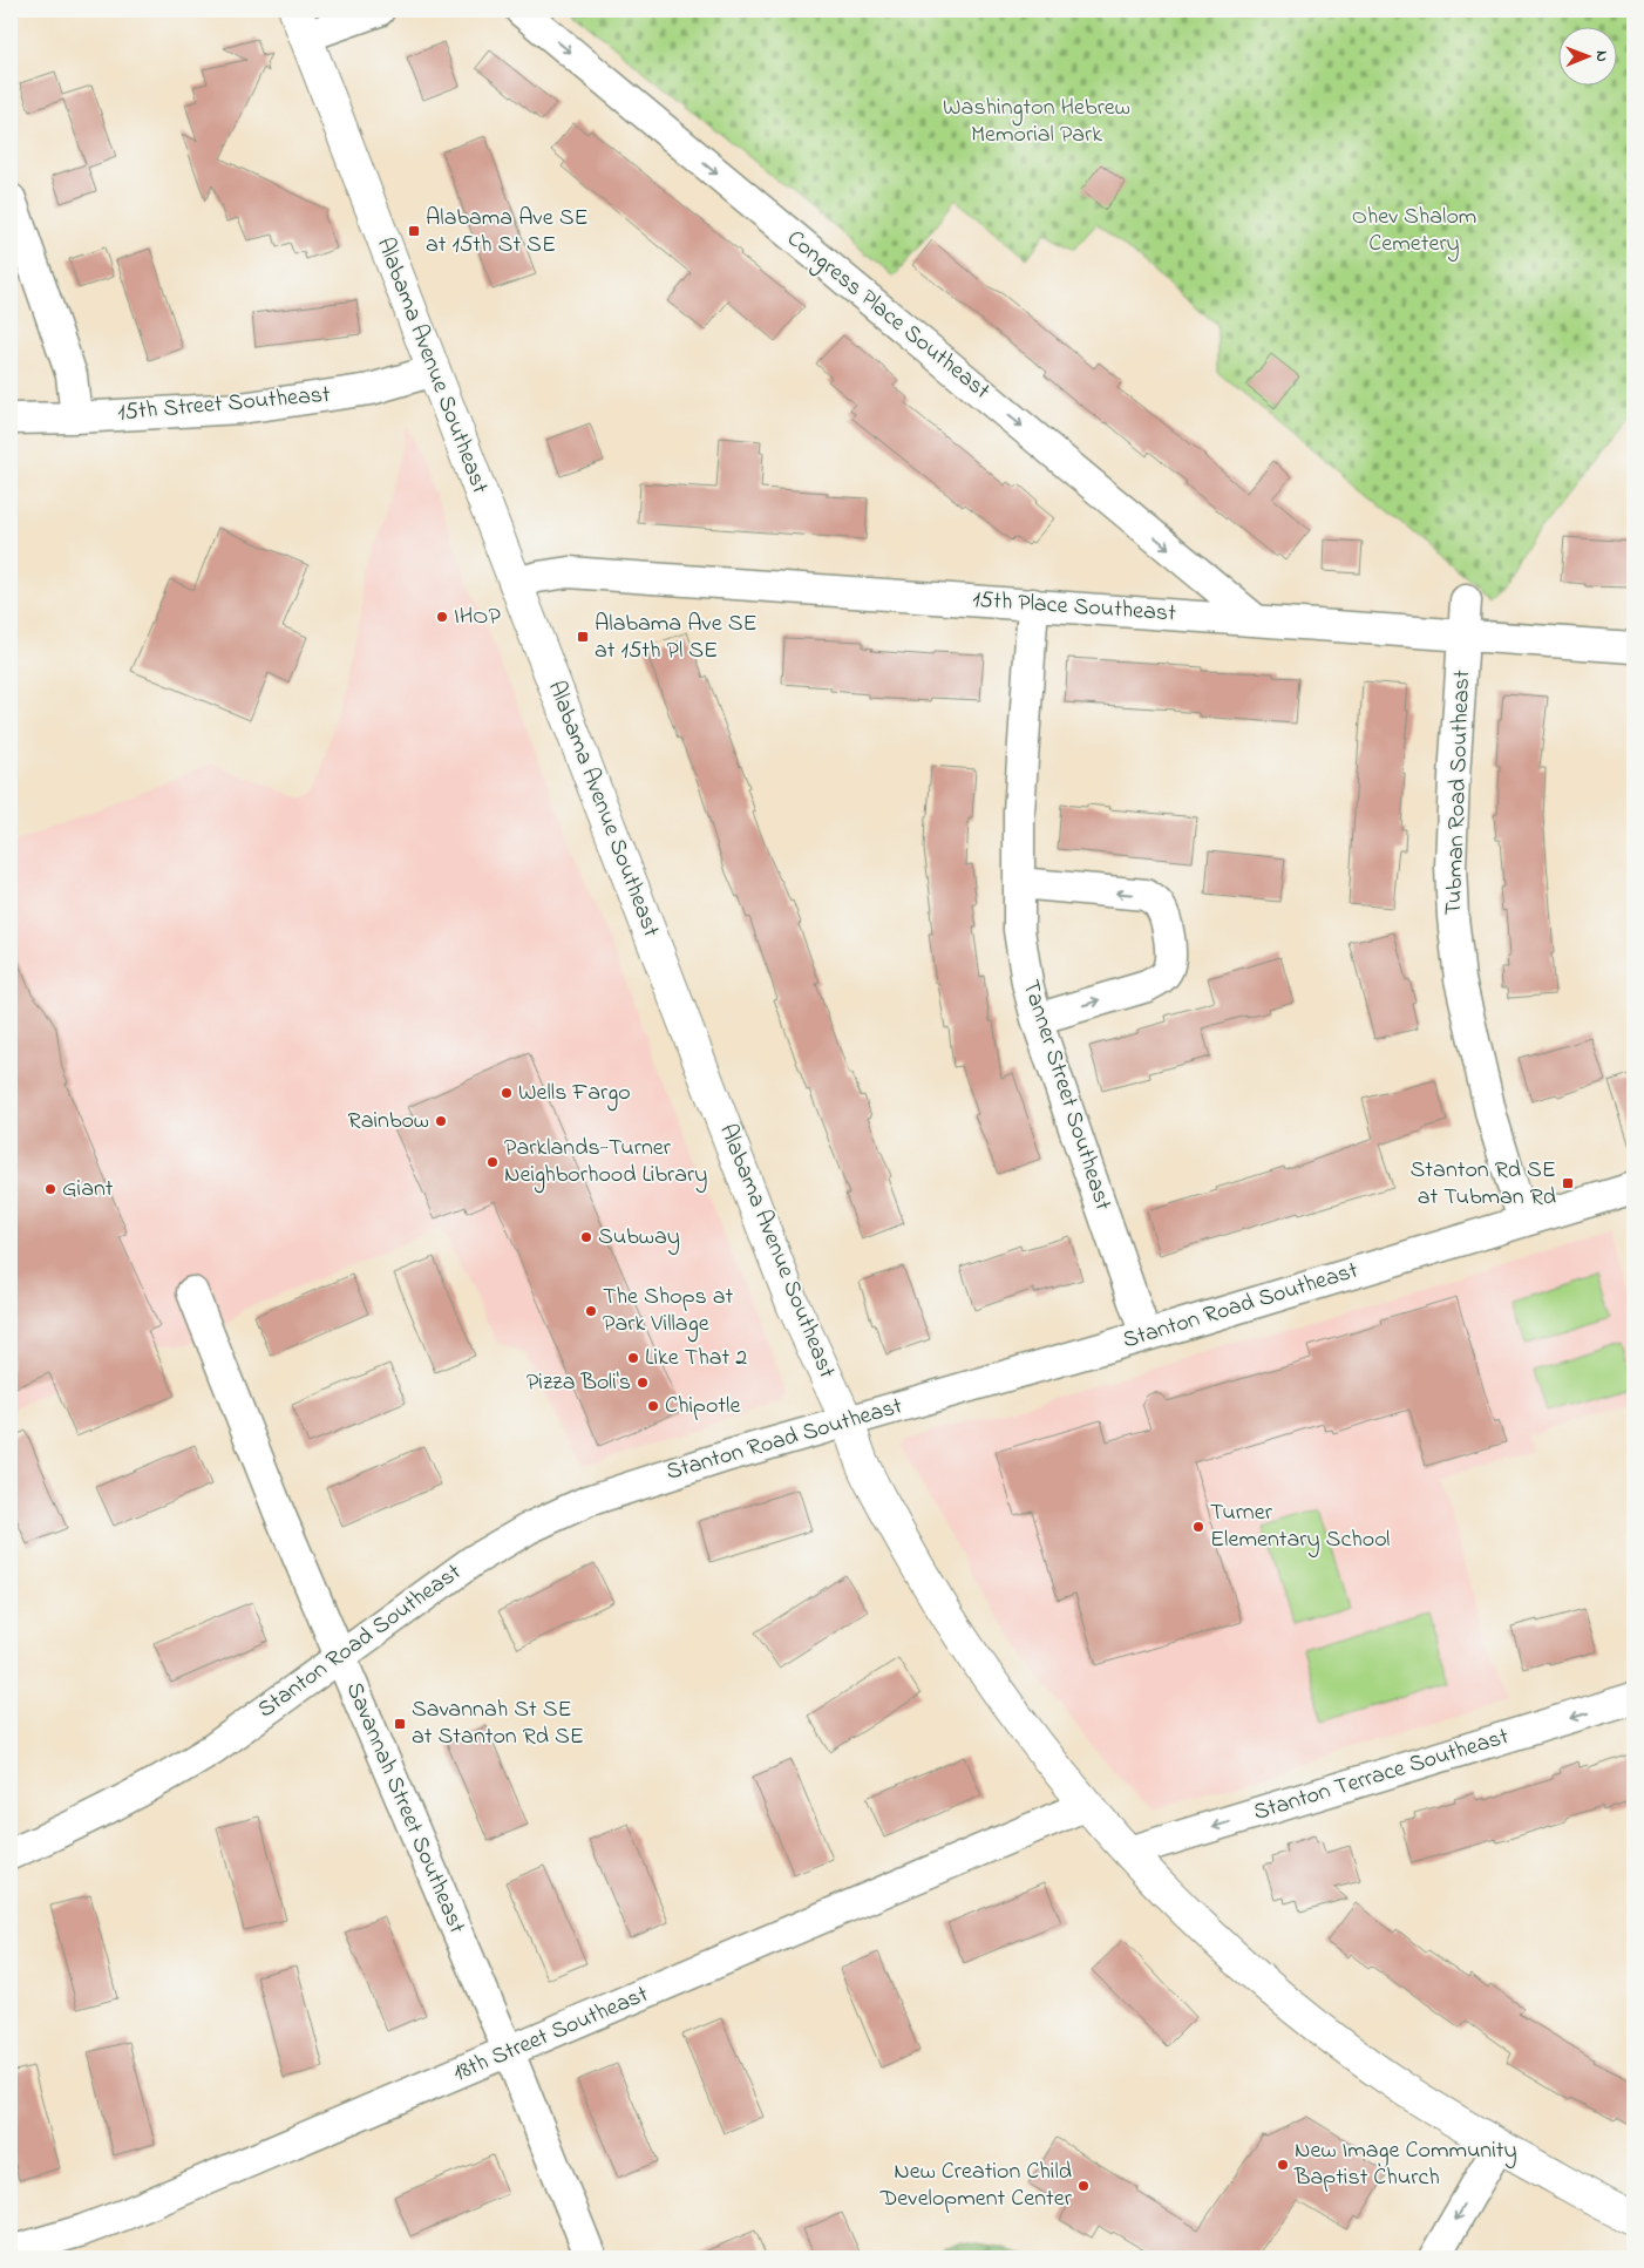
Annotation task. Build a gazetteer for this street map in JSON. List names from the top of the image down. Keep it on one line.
{"streets":{"main road":["Alabama Avenue Southeast"],"street":["Congress Place Southeast","15th Street Southeast","15th Place Southeast","Tubman Road Southeast","Tanner Street Southeast","Stanton Road Southeast","Stanton Terrace Southeast","Savannah Street Southeast","18th Street Southeast"]},"crossings":[["Congress Place Southeast","15th Place Southeast"],["Alabama Avenue Southeast","15th Street Southeast"],["Alabama Avenue Southeast","15th Place Southeast"],["Alabama Avenue Southeast","Stanton Road Southeast"],["Alabama Avenue Southeast","Stanton Terrace Southeast"],["Alabama Avenue Southeast","18th Street Southeast"],["15th Place Southeast","Tubman Road Southeast"],["15th Place Southeast","Tanner Street Southeast"],["Tubman Road Southeast","Stanton Road Southeast"],["Tanner Street Southeast","Stanton Road Southeast"],["Stanton Road Southeast","Savannah Street Southeast"],["Savannah Street Southeast","18th Street Southeast"]],"one_way":["Congress Place Southeast","Stanton Terrace Southeast"],"parks":["Washington Hebrew Memorial Park","Ohev Shalom Cemetery"],"places":{"transit":["Alabama Ave SE at 15th St SE","Alabama Ave SE at 15th Pl SE","Stanton Rd SE at Tubman Rd","Savannah St SE at Stanton Rd SE"],"other":["IHOP","Wells Fargo","Rainbow","Parklands-Turner Neighborhood Library","Giant","Subway","The Shops at Park Village","Like That 2","Pizza Boli's","Chipotle","Turner Elementary School","New Image Community Baptist Church","New Creation Child Development Center"]},"north":"right"}
